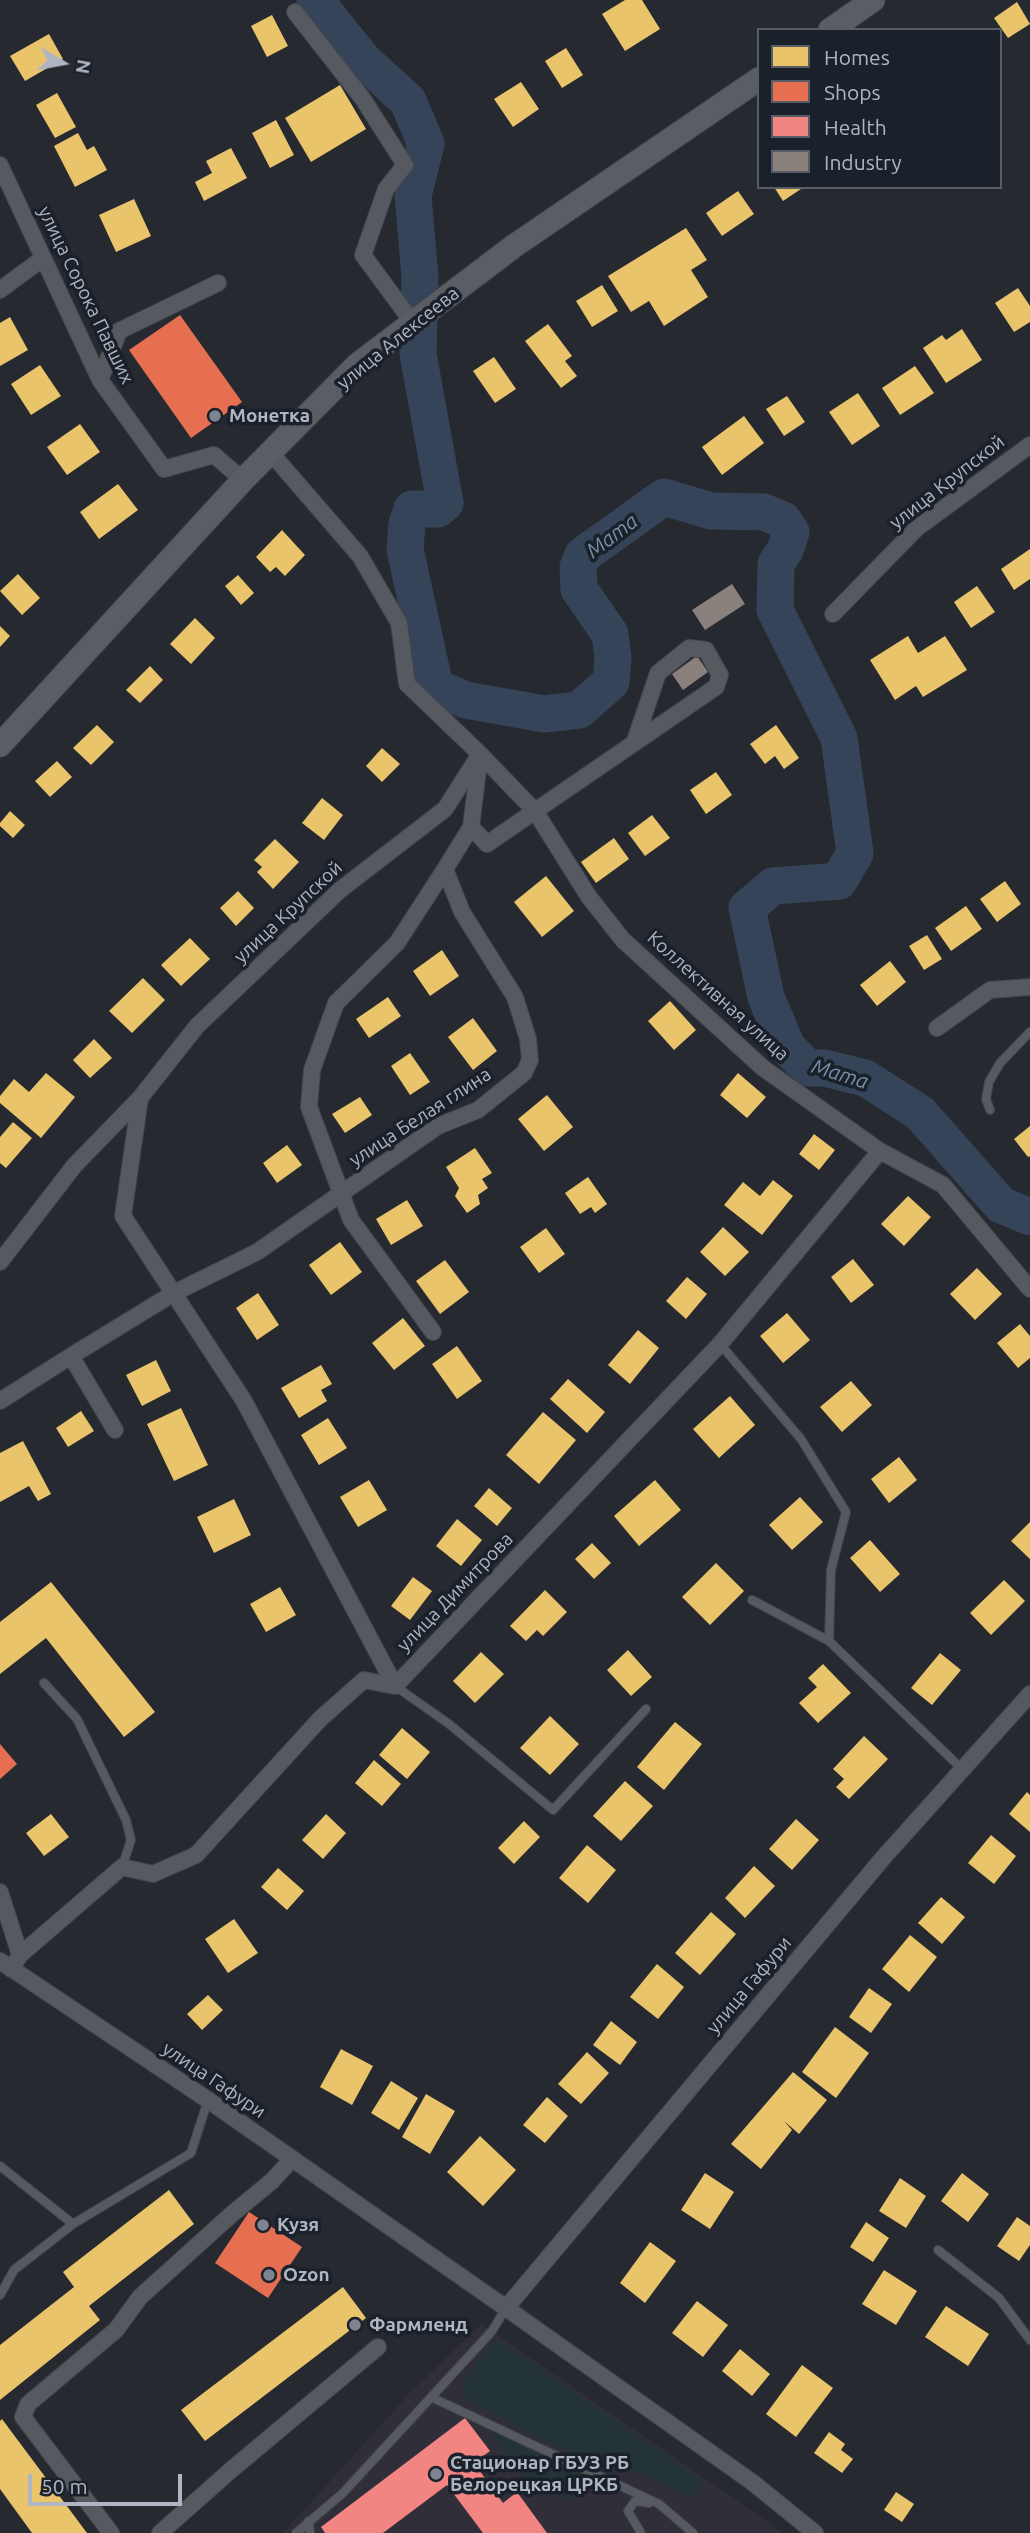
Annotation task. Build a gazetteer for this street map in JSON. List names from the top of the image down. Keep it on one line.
{"streets":{"main road":["улица Алексеева"],"street":["улица Сорока Павших","улица Крупской","Коллективная улица","улица Белая глина","улица Димитрова","улица Гафури"]},"crossings":[["улица Сорока Павших","улица Алексеева"],["Коллективная улица","улица Димитрова"]],"water":["Мата"],"places":["Монетка","Кузя","Ozon","Фармленд","Стационар ГБУЗ РБ Белорецкая ЦРКБ"],"legend":["Homes","Shops","Health","Industry"],"scale_bar":"50 m","north":"right"}
